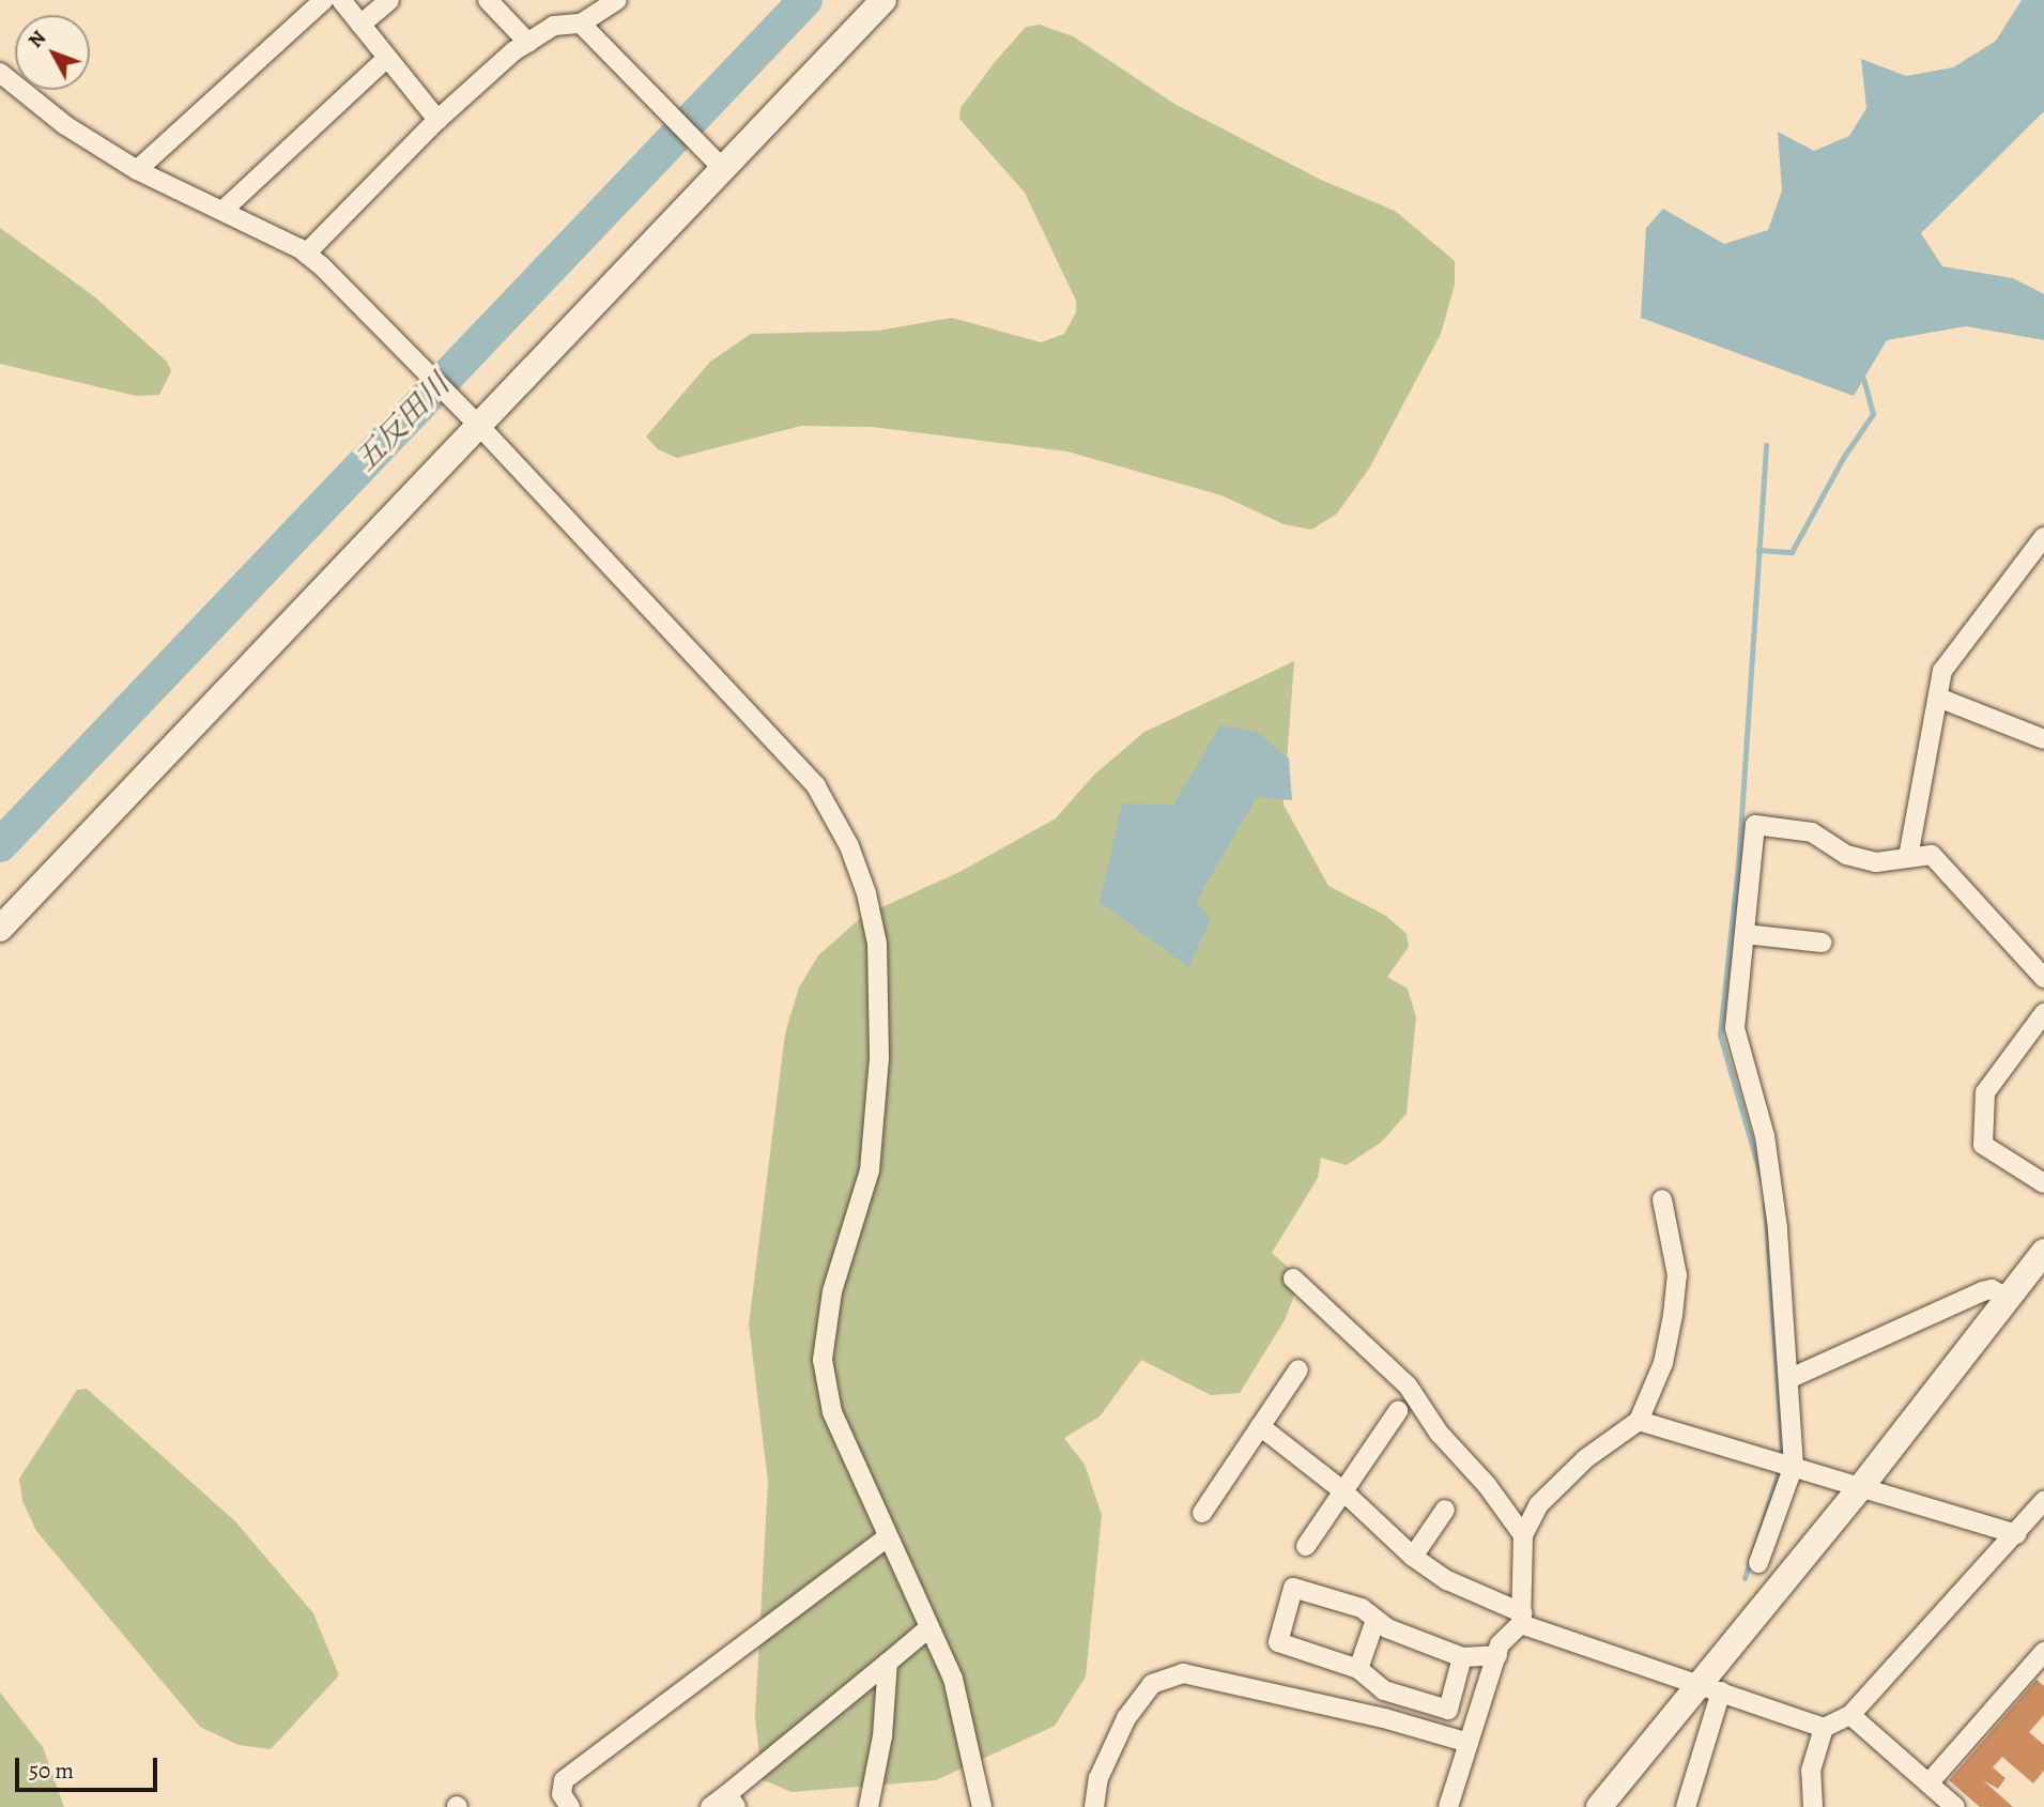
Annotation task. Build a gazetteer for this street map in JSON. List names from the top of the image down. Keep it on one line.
{"water":["五反田川"],"scale_bar":"50 m","north":"top left"}
